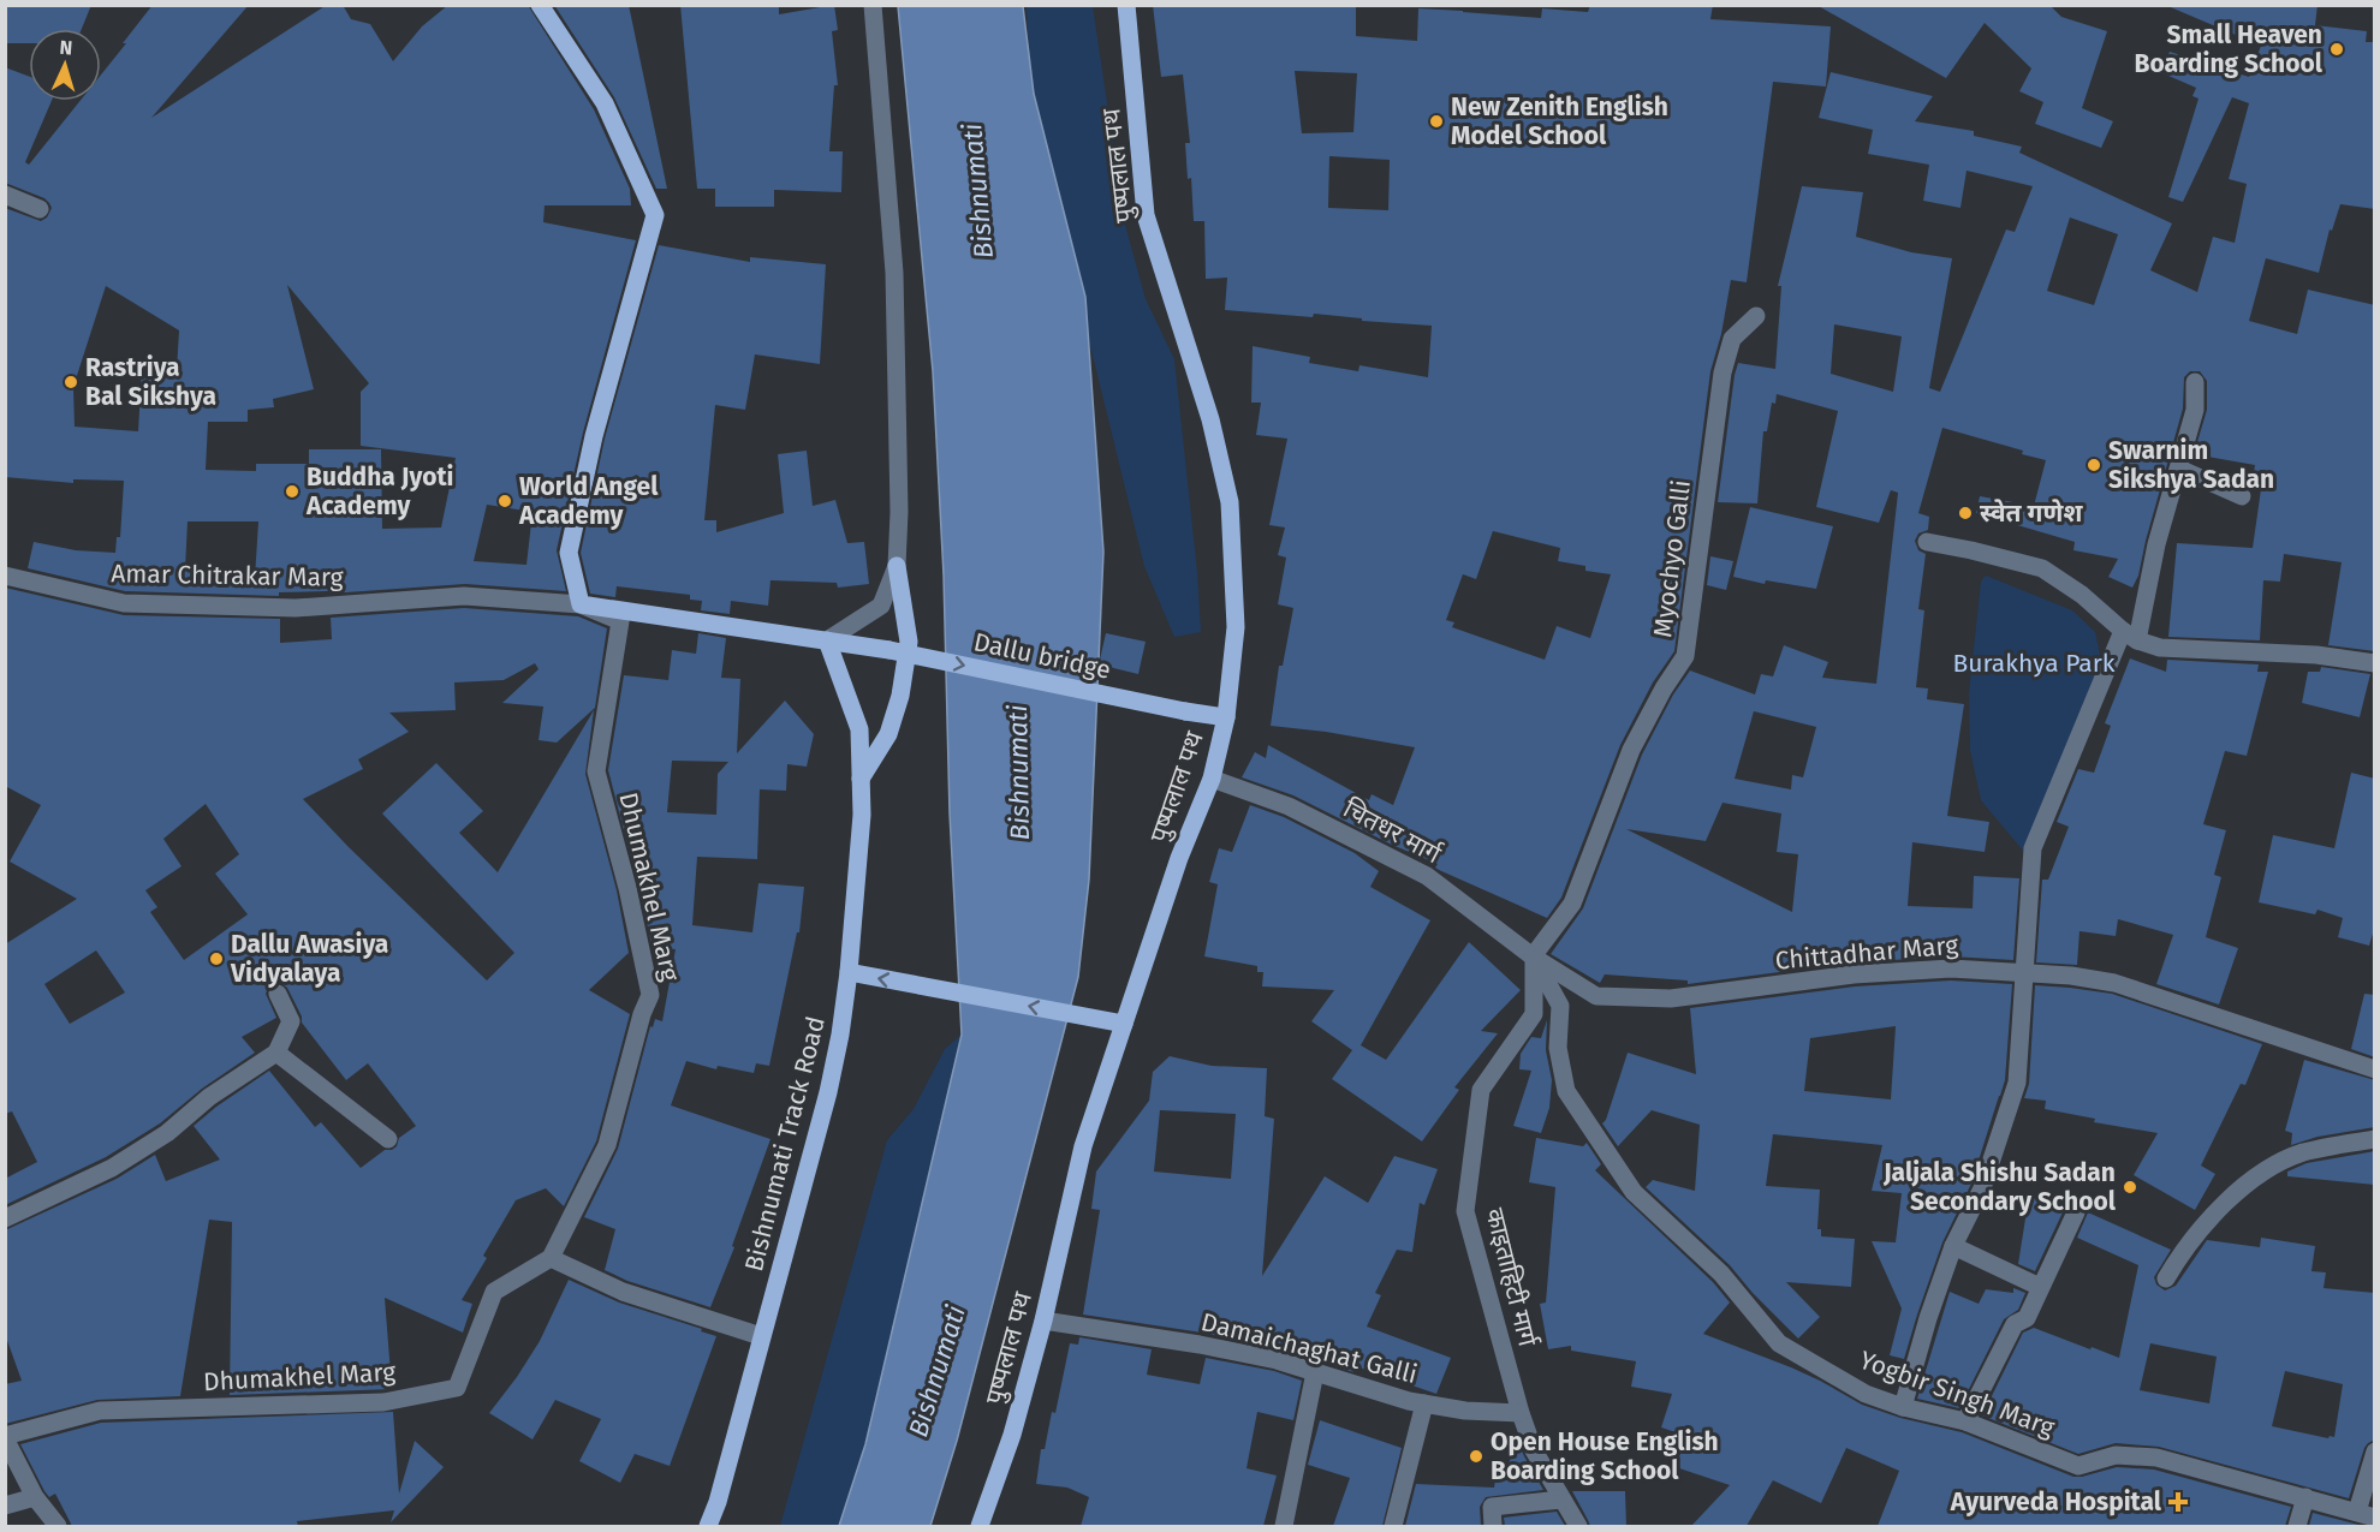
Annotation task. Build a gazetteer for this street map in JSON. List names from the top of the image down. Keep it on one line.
{"streets":{"main road":["पुष्पलाल पथ","Dallu bridge","Bishnumati Track Road"],"street":["Myochyo Galli","Amar Chitrakar Marg","चितधर मार्ग","Dhumakhel Marg","Chittadhar Marg","काइताहिटी मार्ग","Damaichaghat Galli","Yogbir Singh Marg"]},"crossings":[["पुष्पलाल पथ","Dallu bridge"],["पुष्पलाल पथ","चितधर मार्ग"],["पुष्पलाल पथ","Damaichaghat Galli"],["Myochyo Galli","चितधर मार्ग"],["Myochyo Galli","Chittadhar Marg"],["Myochyo Galli","काइताहिटी मार्ग"],["Myochyo Galli","Yogbir Singh Marg"],["Amar Chitrakar Marg","Dallu bridge"],["Amar Chitrakar Marg","Dhumakhel Marg"],["Dallu bridge","Dhumakhel Marg"],["Dallu bridge","Bishnumati Track Road"],["चितधर मार्ग","Chittadhar Marg"],["चितधर मार्ग","काइताहिटी मार्ग"],["चितधर मार्ग","Yogbir Singh Marg"],["Chittadhar Marg","काइताहिटी मार्ग"],["Chittadhar Marg","Yogbir Singh Marg"],["काइताहिटी मार्ग","Damaichaghat Galli"],["काइताहिटी मार्ग","Yogbir Singh Marg"]],"one_way":["Dallu bridge"],"water":["Bishnumati"],"parks":["Burakhya Park"],"places":{"other":["Small Heaven Boarding School","New Zenith English Model School","Rastriya Bal Sikshya","Swarnim Sikshya Sadan","Buddha Jyoti Academy","World Angel Academy","स्वेत गणेश","Dallu Awasiya Vidyalaya","Jaljala Shishu Sadan Secondary School","Open House English Boarding School"],"health":["Ayurveda Hospital"]},"north":"top"}
